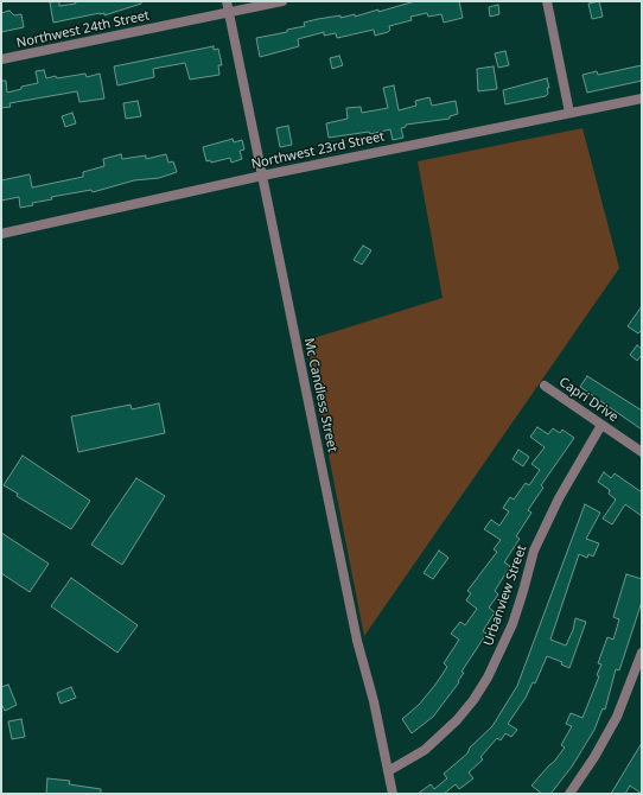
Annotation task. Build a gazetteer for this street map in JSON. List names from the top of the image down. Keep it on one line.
{"streets":{"street":["Northwest 24th Street","Northwest 23rd Street","Mc Candless Street","Capri Drive","Urbanview Street"]},"crossings":[["Northwest 24th Street","Mc Candless Street"],["Northwest 23rd Street","Mc Candless Street"],["Mc Candless Street","Urbanview Street"],["Capri Drive","Urbanview Street"]]}
